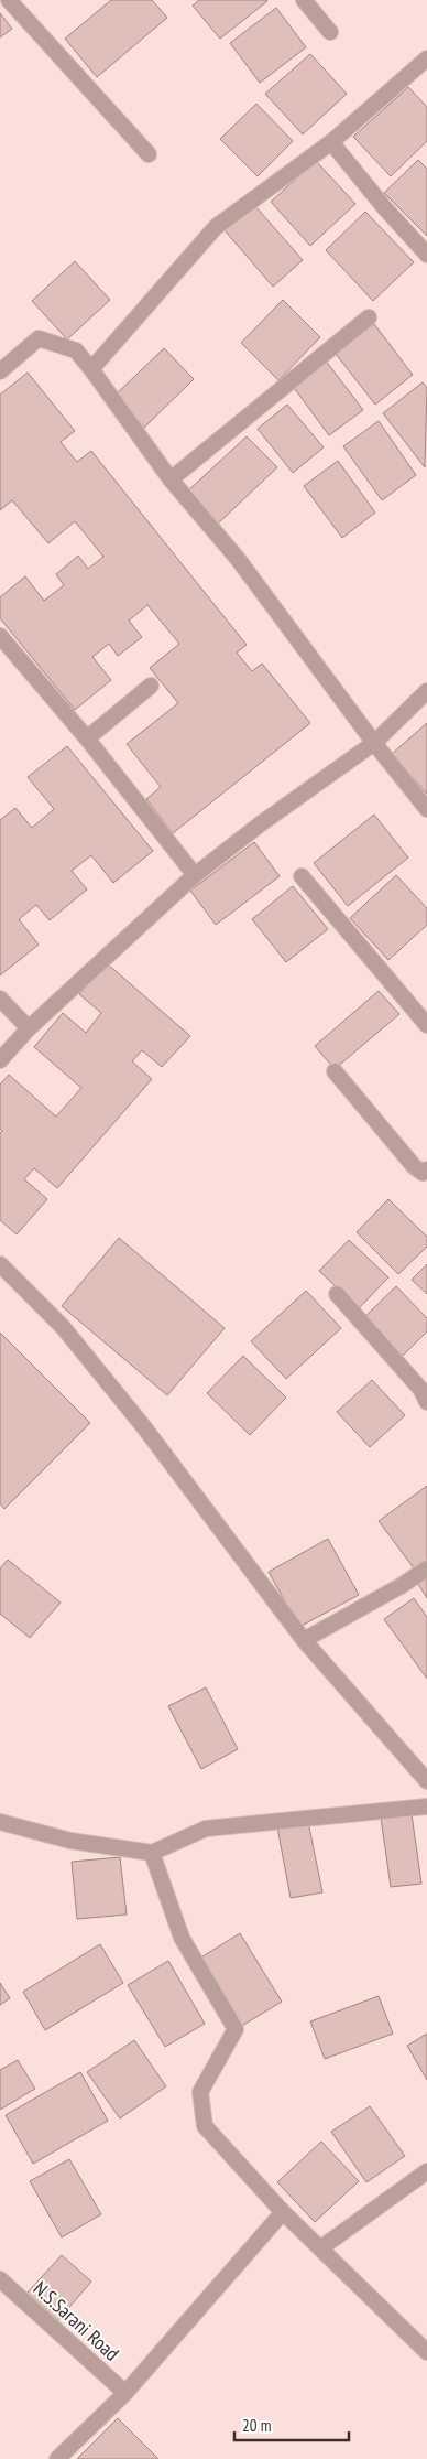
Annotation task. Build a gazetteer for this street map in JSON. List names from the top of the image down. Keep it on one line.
{"streets":{"street":["N.S.Sarani Road"]},"scale_bar":"20 m"}
